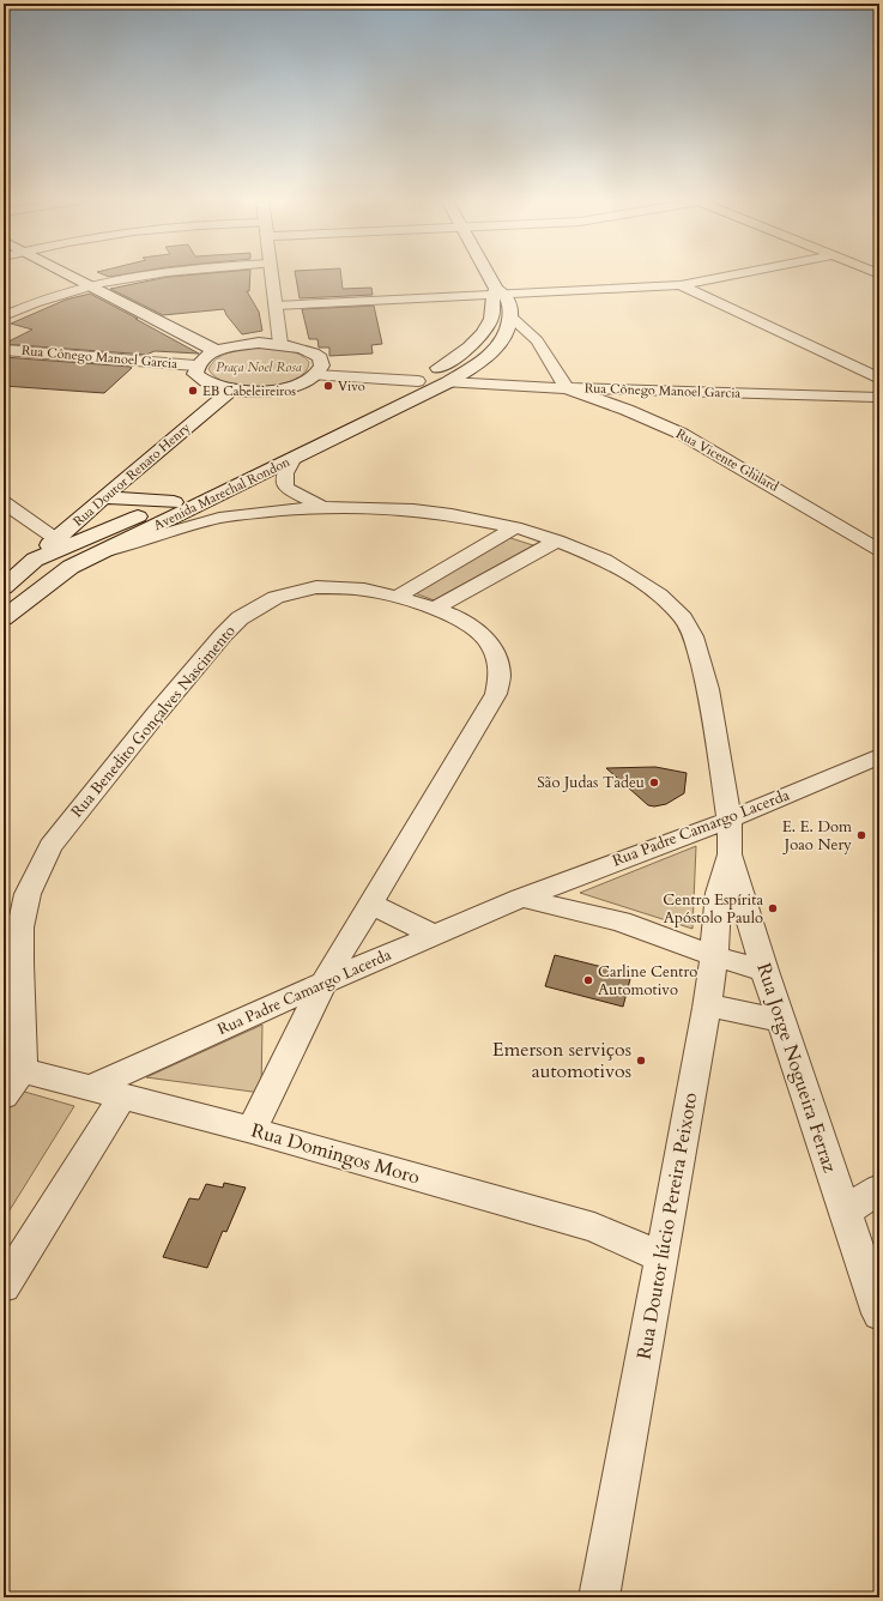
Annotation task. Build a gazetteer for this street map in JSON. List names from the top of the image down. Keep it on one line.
{"streets":{"main road":["Rua Doutor Renato Henry","Avenida Marechal Rondon"],"street":["Rua Cônego Manoel Garcia","Rua Vicente Ghilard","Rua Benedito Gonçalves Nascimento","Rua Padre Camargo Lacerda","Rua Jorge Nogueira Ferraz","Rua Domingos Moro","Rua Doutor lúcio Pereira Peixoto"]},"crossings":[["Rua Cônego Manoel Garcia","Rua Vicente Ghilard"],["Rua Cônego Manoel Garcia","Avenida Marechal Rondon"],["Rua Benedito Gonçalves Nascimento","Rua Padre Camargo Lacerda"],["Rua Benedito Gonçalves Nascimento","Rua Domingos Moro"],["Rua Padre Camargo Lacerda","Rua Jorge Nogueira Ferraz"],["Rua Padre Camargo Lacerda","Rua Domingos Moro"],["Rua Jorge Nogueira Ferraz","Rua Doutor lúcio Pereira Peixoto"],["Rua Domingos Moro","Rua Doutor lúcio Pereira Peixoto"]],"parks":["Praça Noel Rosa"],"places":["Vivo","EB Cabeleireiros","São Judas Tadeu","E. E. Dom Joao Nery","Centro Espírita Apóstolo Paulo","Carline Centro Automotivo","Emerson serviços automotivos"]}
